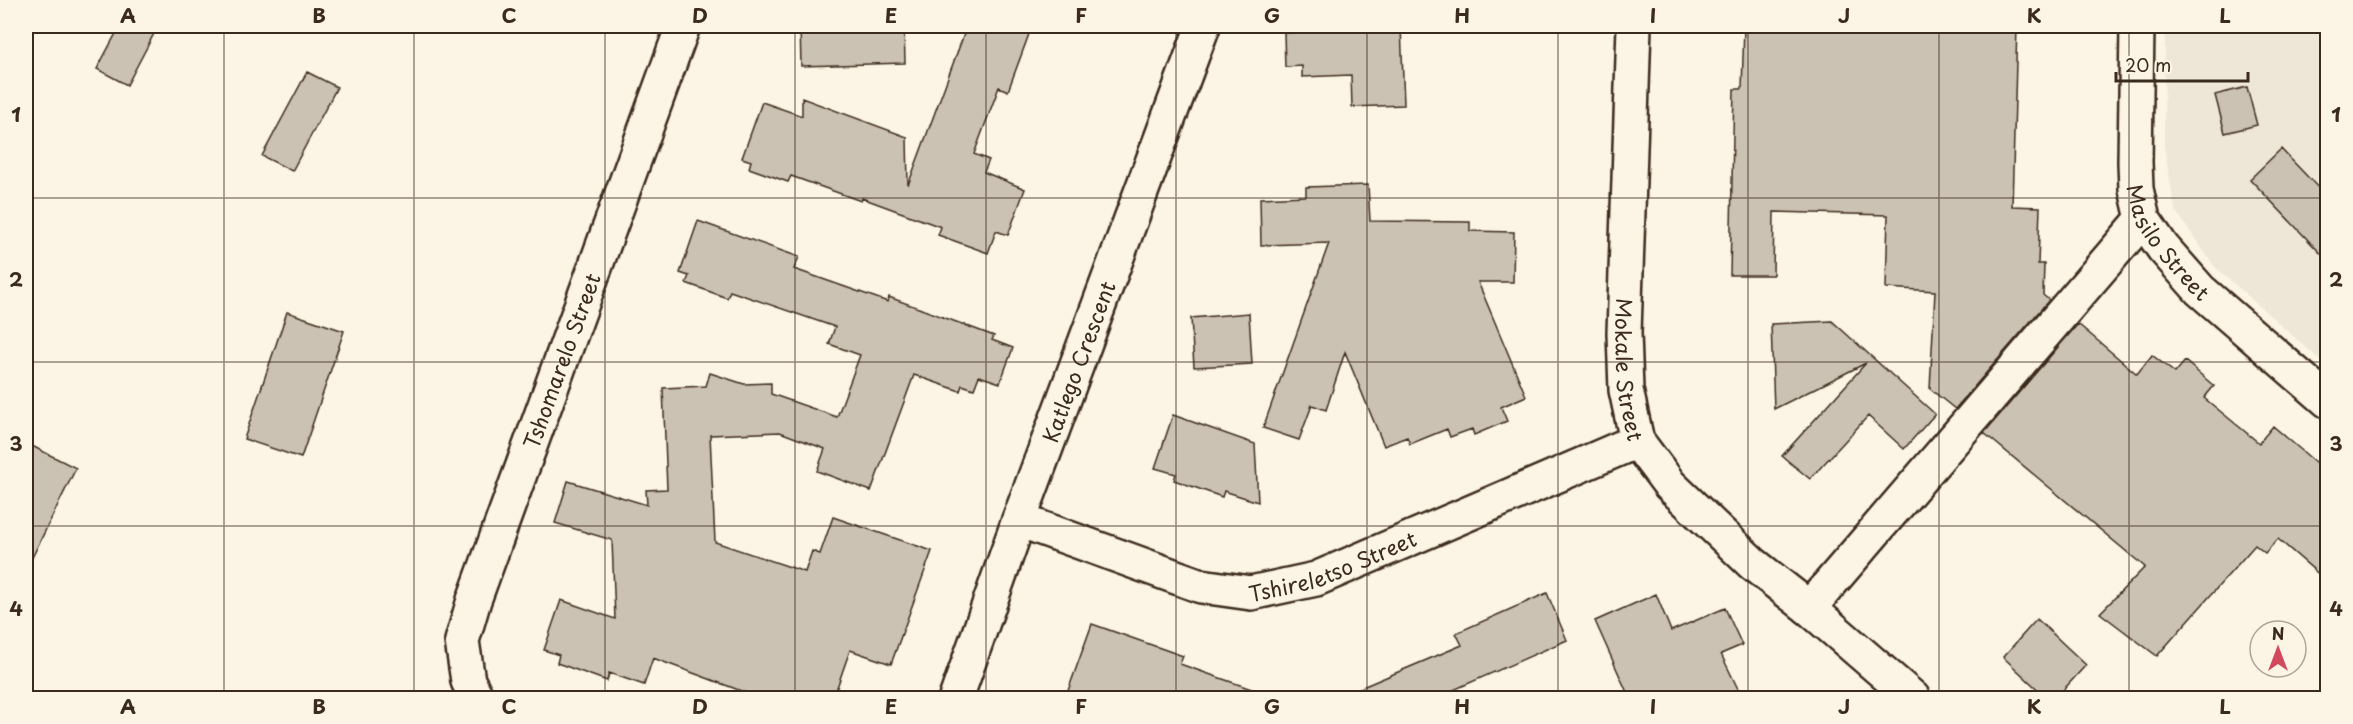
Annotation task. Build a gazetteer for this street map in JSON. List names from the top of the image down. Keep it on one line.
{"streets":{"street":["Masilo Street","Tshomarelo Street","Katlego Crescent","Mokale Street","Tshireletso Street"]},"crossings":[["Katlego Crescent","Tshireletso Street"],["Mokale Street","Tshireletso Street"]],"scale_bar":"20 m","north":"top","grid":{"columns":["A","B","C","D","E","F","G","H","I","J","K","L"],"rows":["1","2","3","4"]}}
